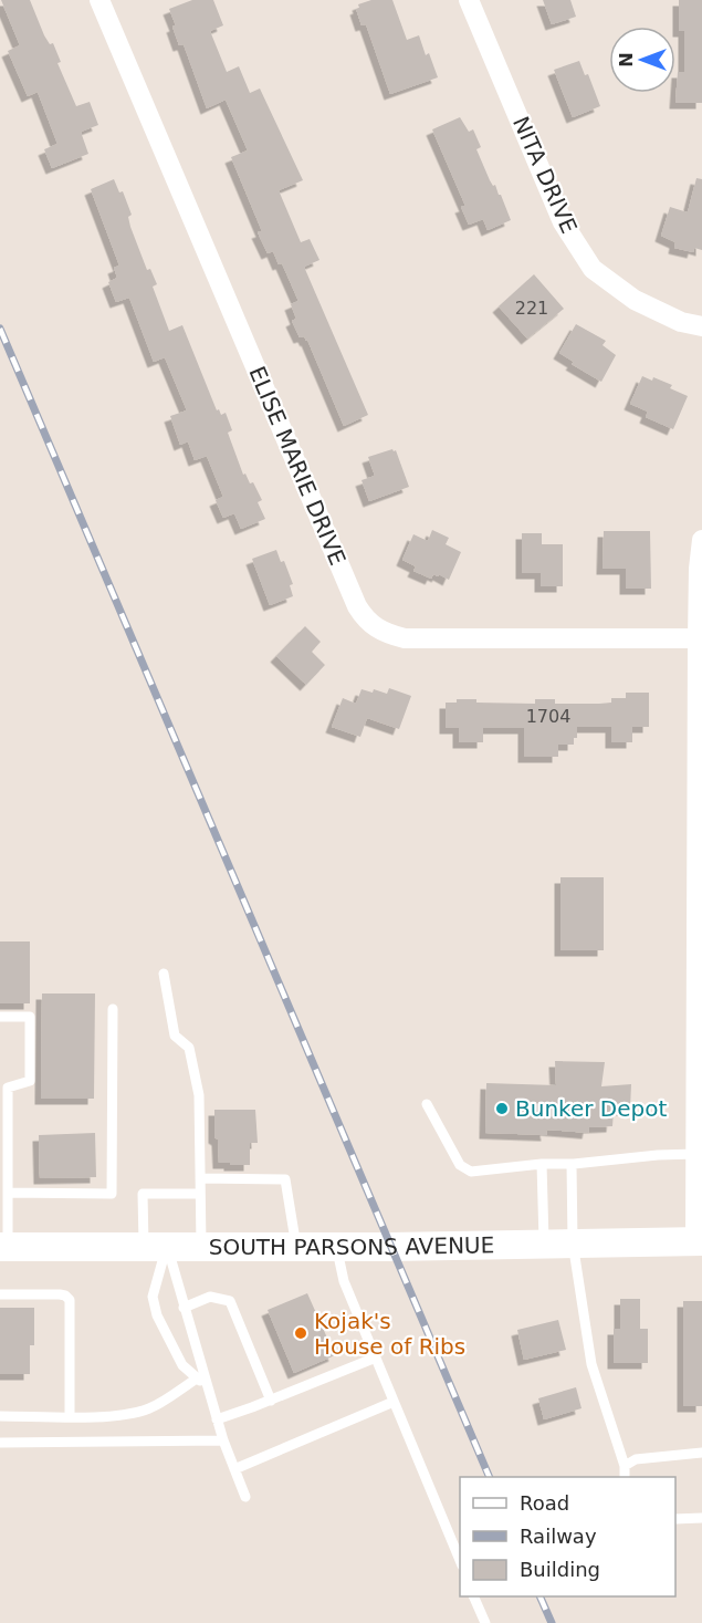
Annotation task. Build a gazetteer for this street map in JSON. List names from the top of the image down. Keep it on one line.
{"streets":{"main road":["SOUTH PARSONS AVENUE"],"street":["NITA DRIVE","ELISE MARIE DRIVE"]},"places":["Bunker Depot","Kojak's House of Ribs"],"house_numbers":["221","1704"],"legend":["Road","Railway","Building"],"north":"left"}
